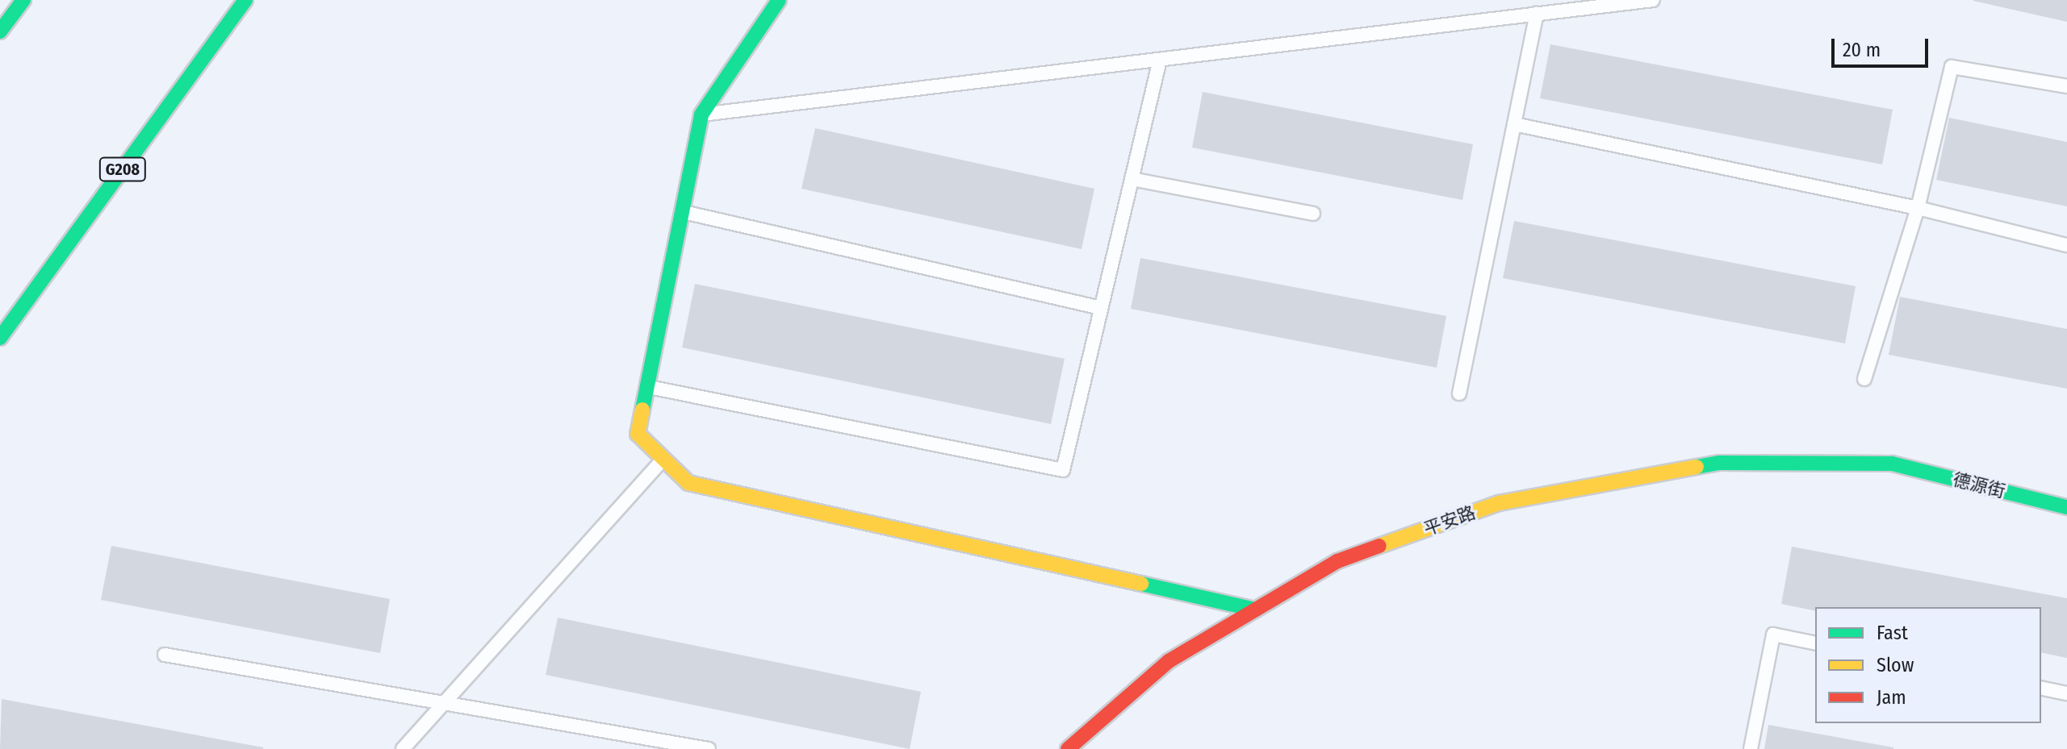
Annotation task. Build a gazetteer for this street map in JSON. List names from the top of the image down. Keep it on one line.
{"streets":{"main road":["G208","德源街","平安路"]},"crossings":[["德源街","平安路"]],"legend":["Fast","Slow","Jam"],"scale_bar":"20 m"}
